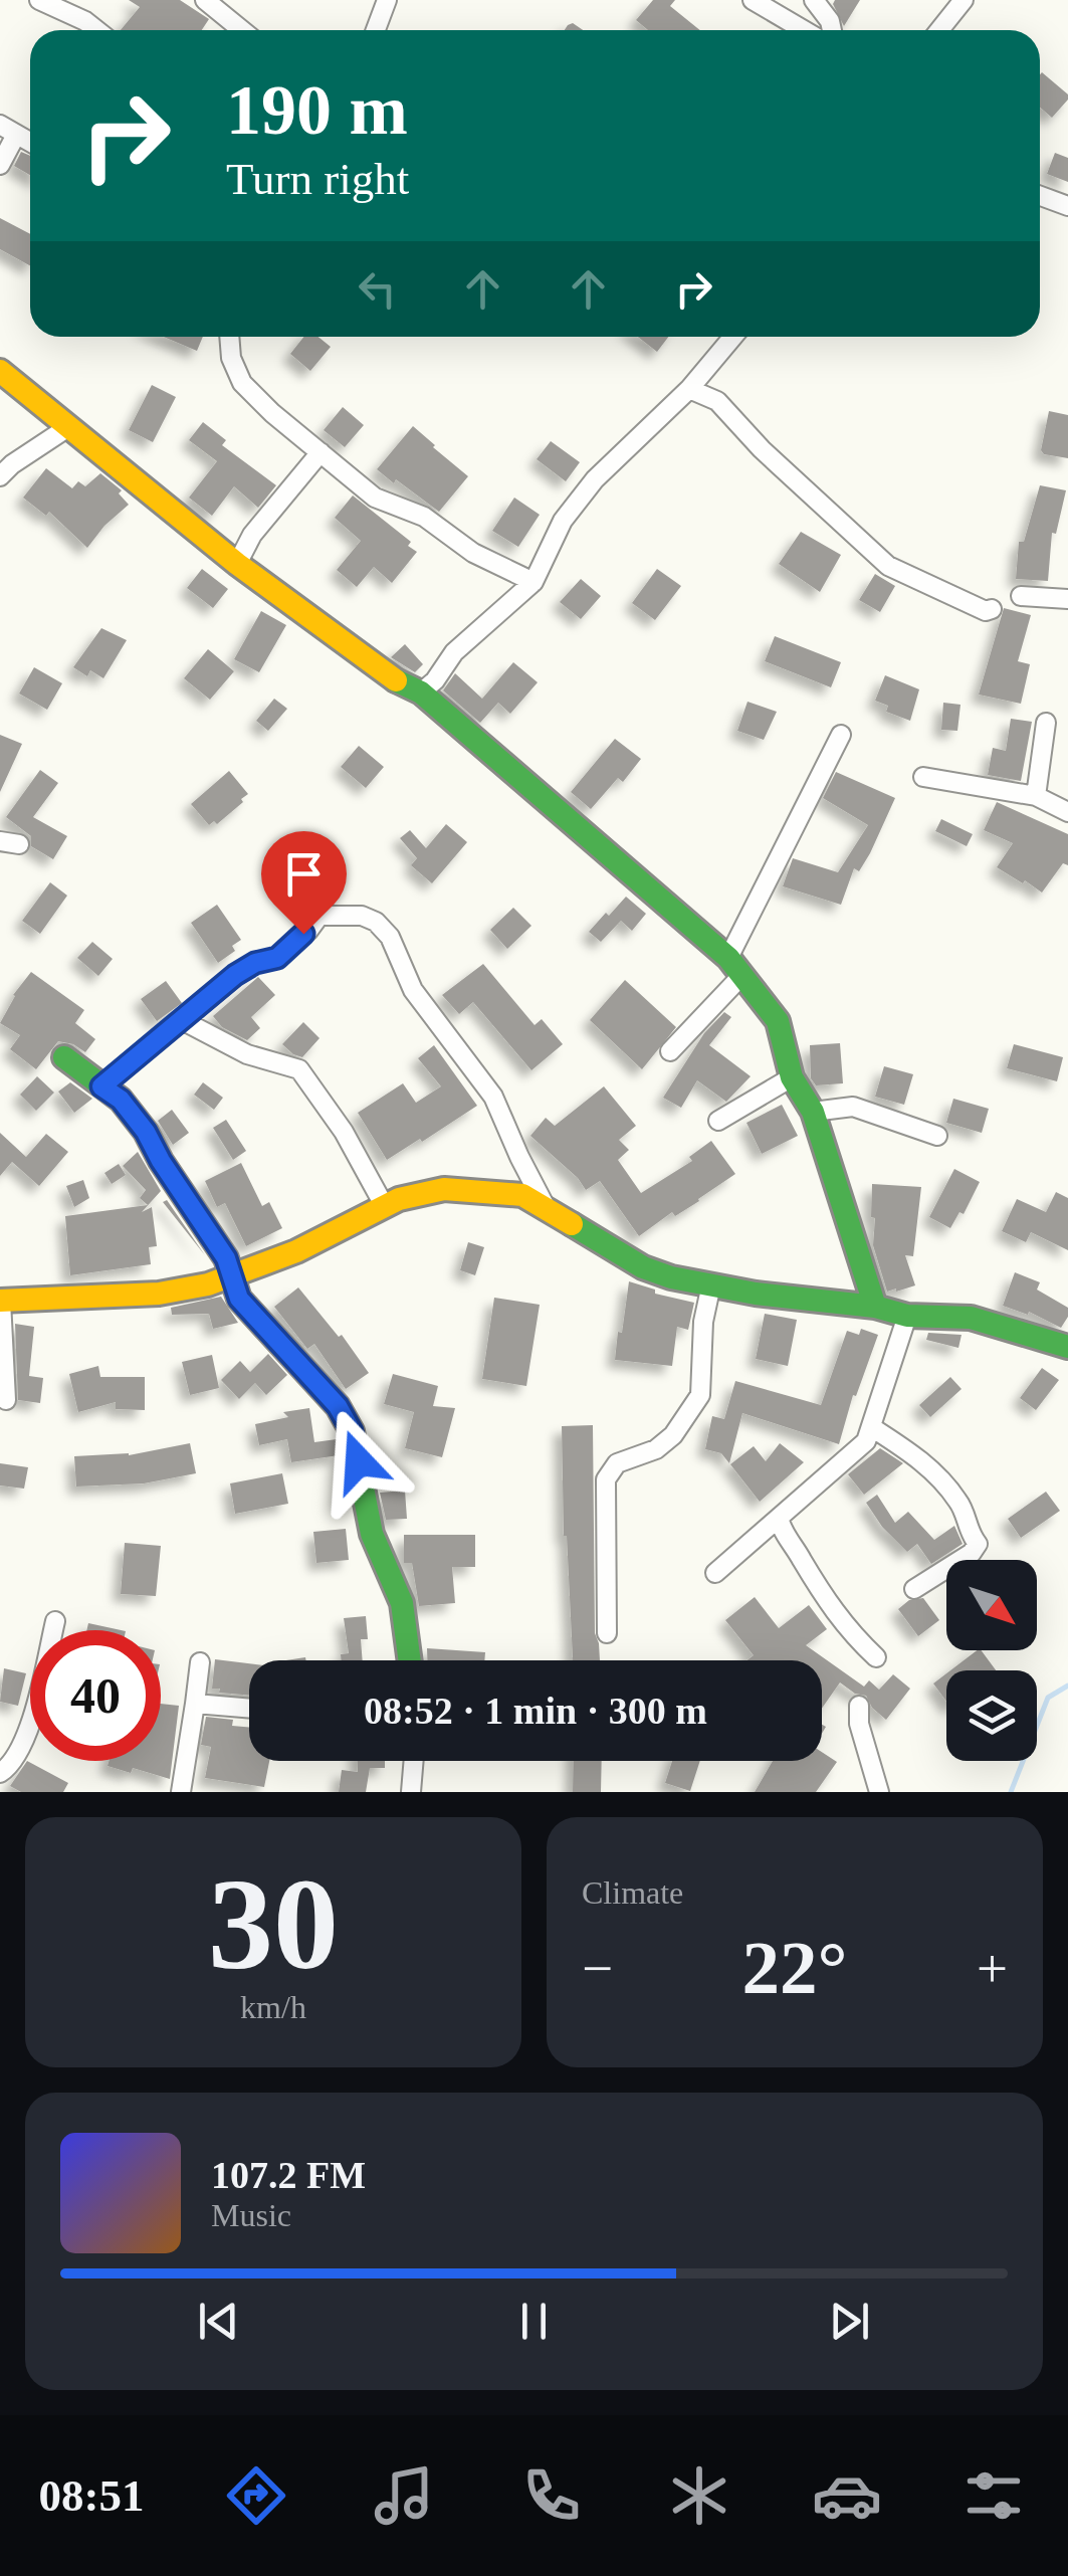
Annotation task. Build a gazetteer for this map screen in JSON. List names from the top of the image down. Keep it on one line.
{"north":"bottom right","page":{"turn":["190 m","Turn right"],"limit":"40","trip":"08:52 · 1 min · 300 m","tile":[["30","km/h"],"Climate"],"heat":["−","22°","+"],"song":["107.2 FM","Music"],"tabs":"08:51"}}
